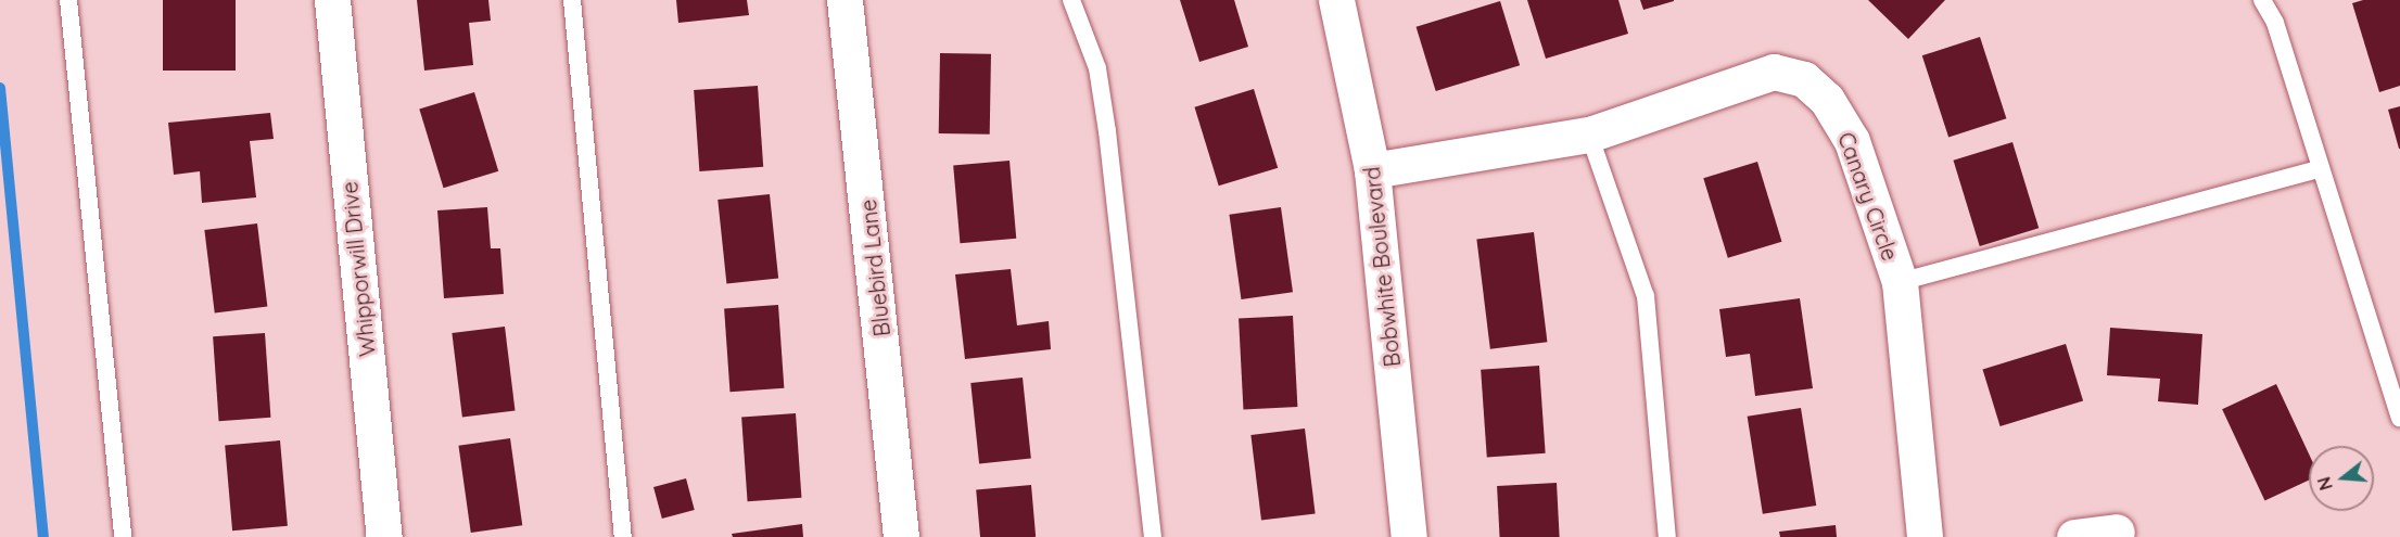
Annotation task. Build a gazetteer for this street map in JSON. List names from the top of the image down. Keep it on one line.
{"streets":{"street":["Canary Circle","Bobwhite Boulevard","Bluebird Lane","Whipporwill Drive"]},"crossings":[["Canary Circle","Bobwhite Boulevard"]],"north":"left"}
